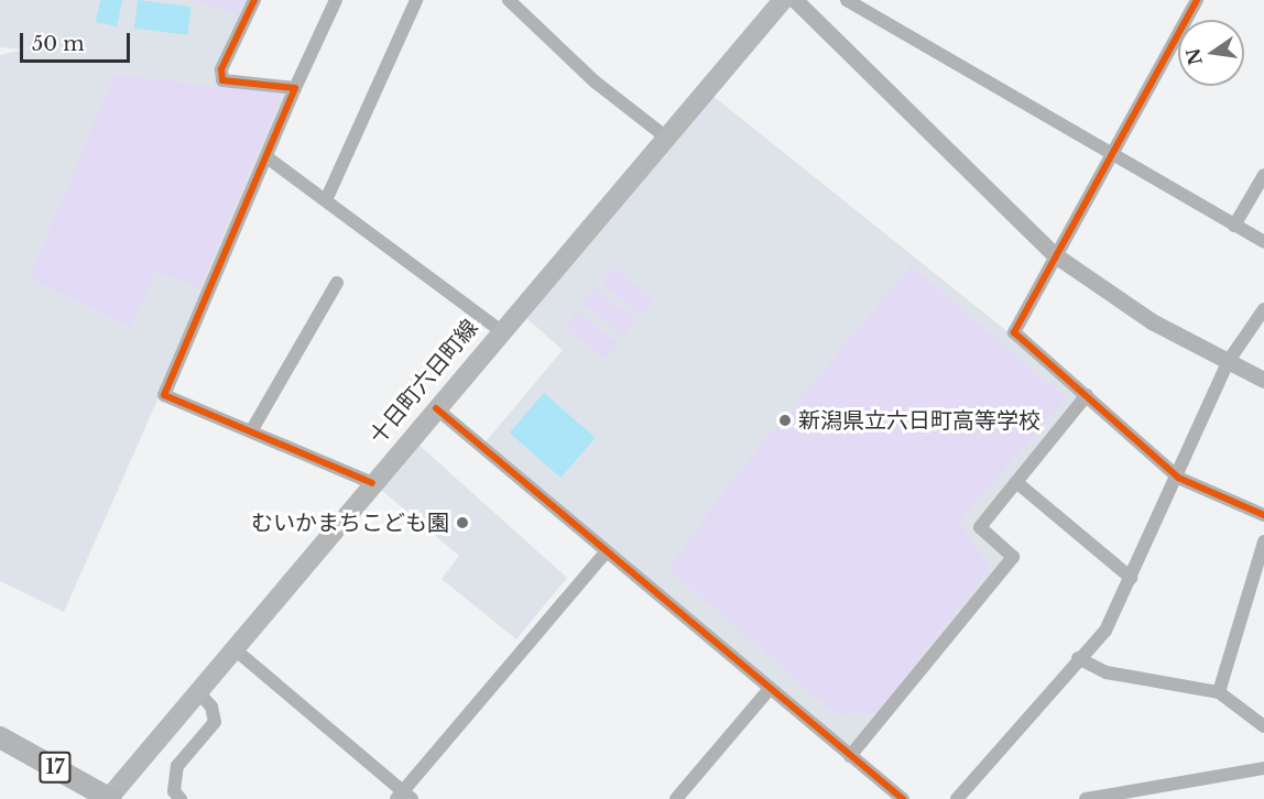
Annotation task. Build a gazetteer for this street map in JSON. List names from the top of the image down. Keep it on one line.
{"streets":{"highway":["17"],"main road":["十日町六日町線"]},"crossings":[["十日町六日町線","17"]],"places":["新潟県立六日町高等学校","むいかまちこども園"],"scale_bar":"50 m","north":"left"}
